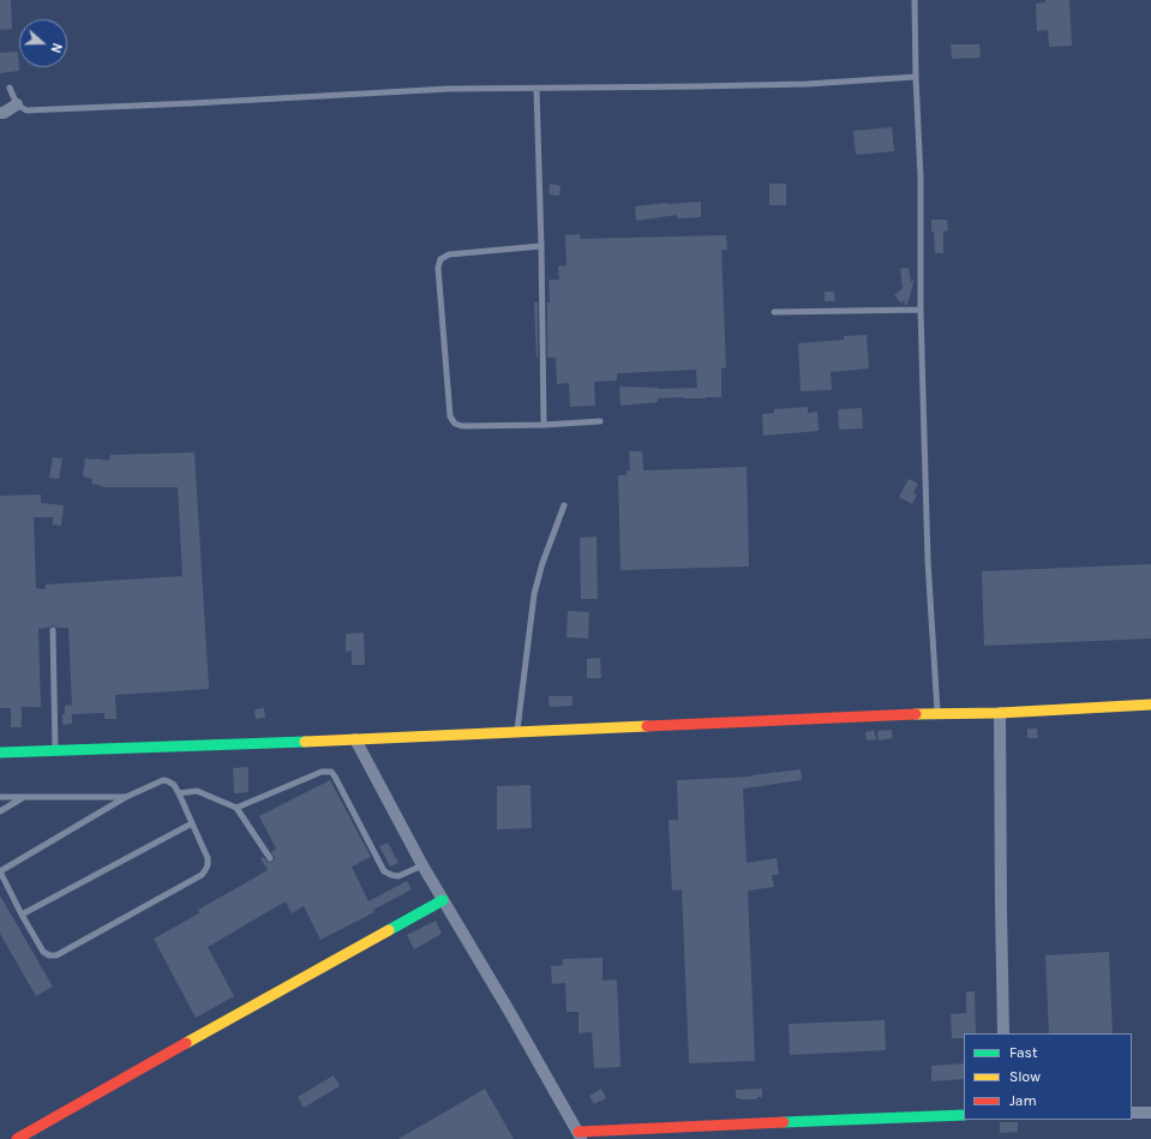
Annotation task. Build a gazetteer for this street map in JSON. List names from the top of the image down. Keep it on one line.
{"legend":["Fast","Slow","Jam"],"north":"right"}
